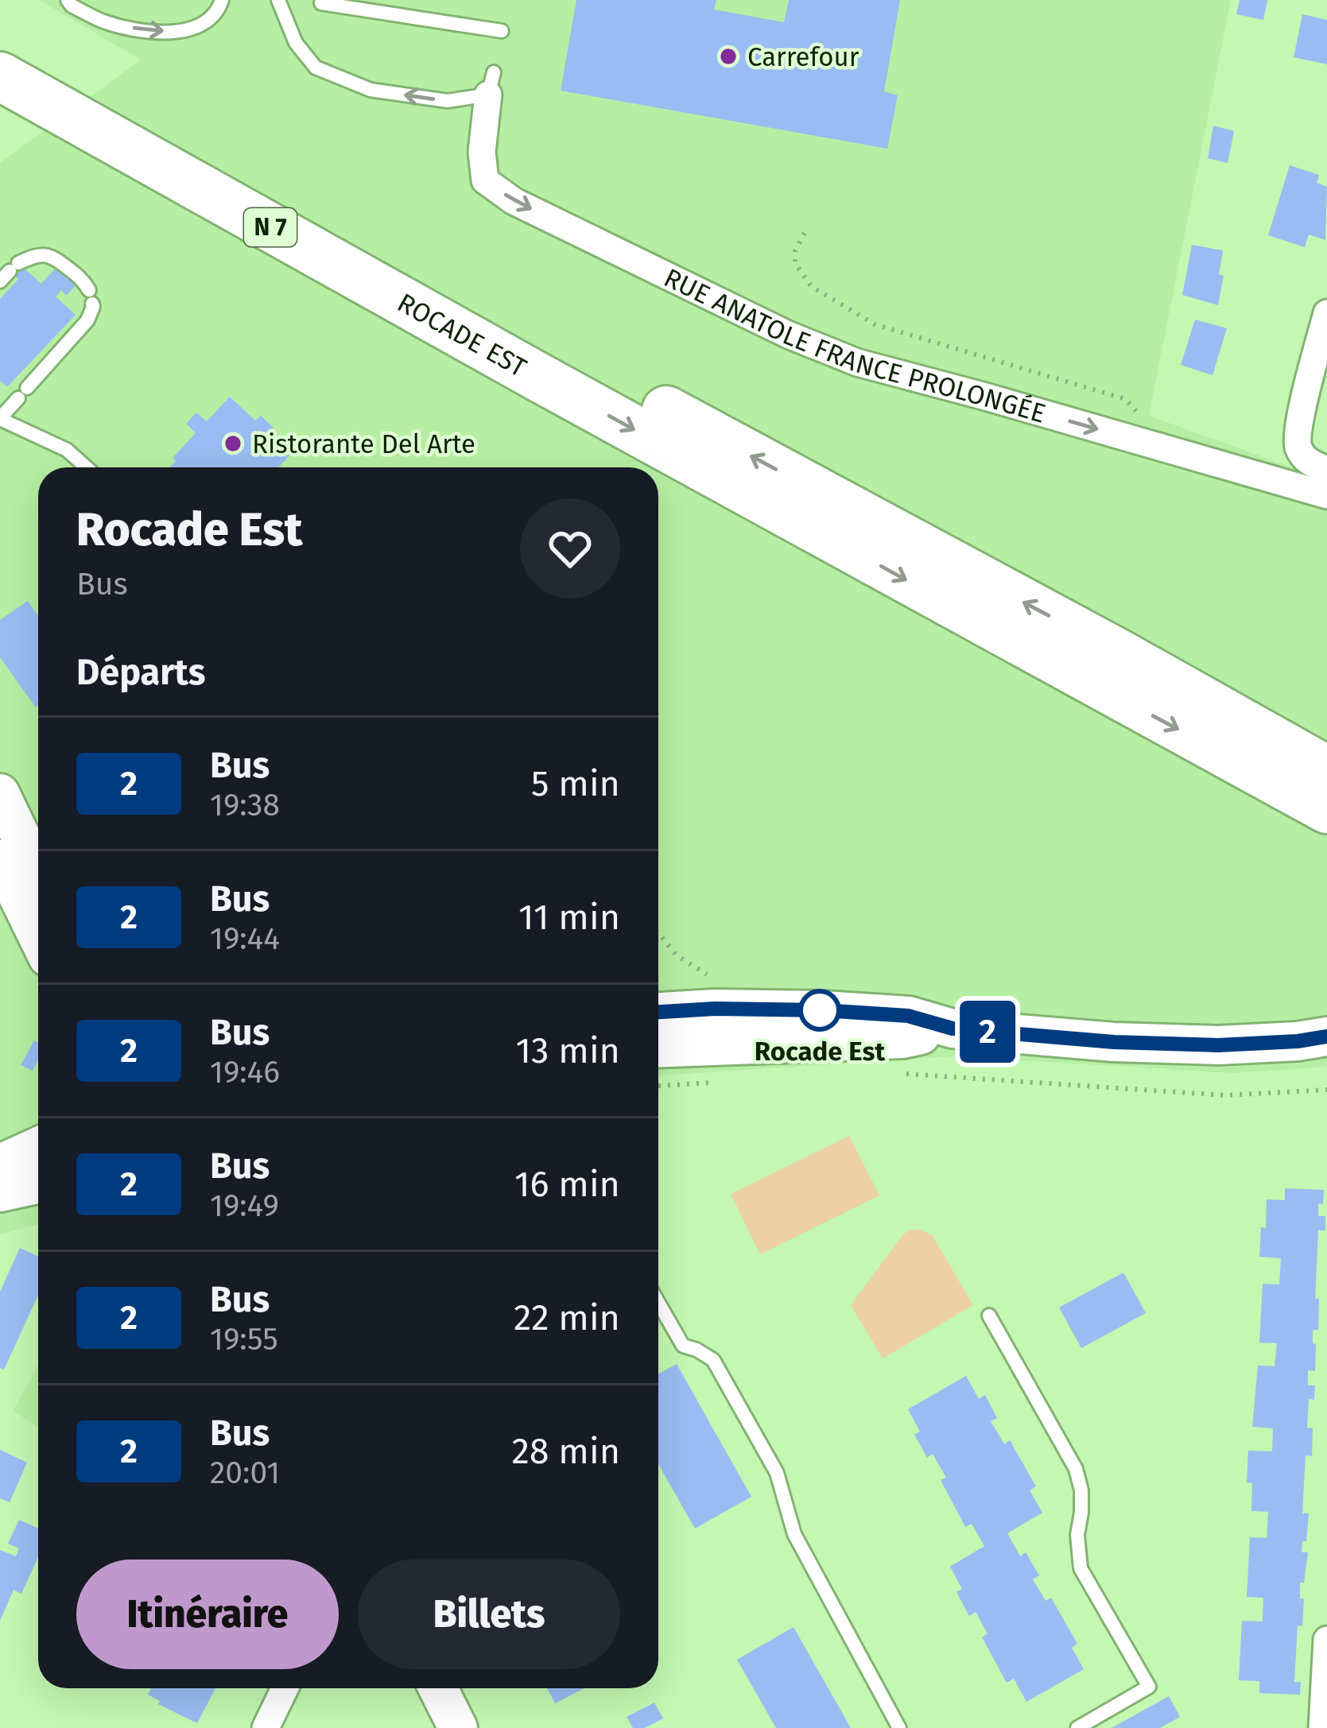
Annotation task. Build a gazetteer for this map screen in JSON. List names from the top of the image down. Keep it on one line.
{"streets":{"highway":["N 7","ROCADE EST"],"street":["RUE ANATOLE FRANCE PROLONGÉE"]},"one_way":["RUE ANATOLE FRANCE PROLONGÉE"],"places":["Carrefour","Ristorante Del Arte","Rocade Est"],"lines":["bus line 2"],"page":{"on_map":"2","heading":[["Rocade Est","Bus"],"Départs"],"list":[{"mark":"2","name":"Bus","note":"19:38","value":"5 min"},{"mark":"2","name":"Bus","note":"19:44","value":"11 min"},{"mark":"2","name":"Bus","note":"19:46","value":"13 min"},{"mark":"2","name":"Bus","note":"19:49","value":"16 min"},{"mark":"2","name":"Bus","note":"19:55","value":"22 min"},{"mark":"2","name":"Bus","note":"20:01","value":"28 min"}],"buttons":["Itinéraire","Billets"]}}
